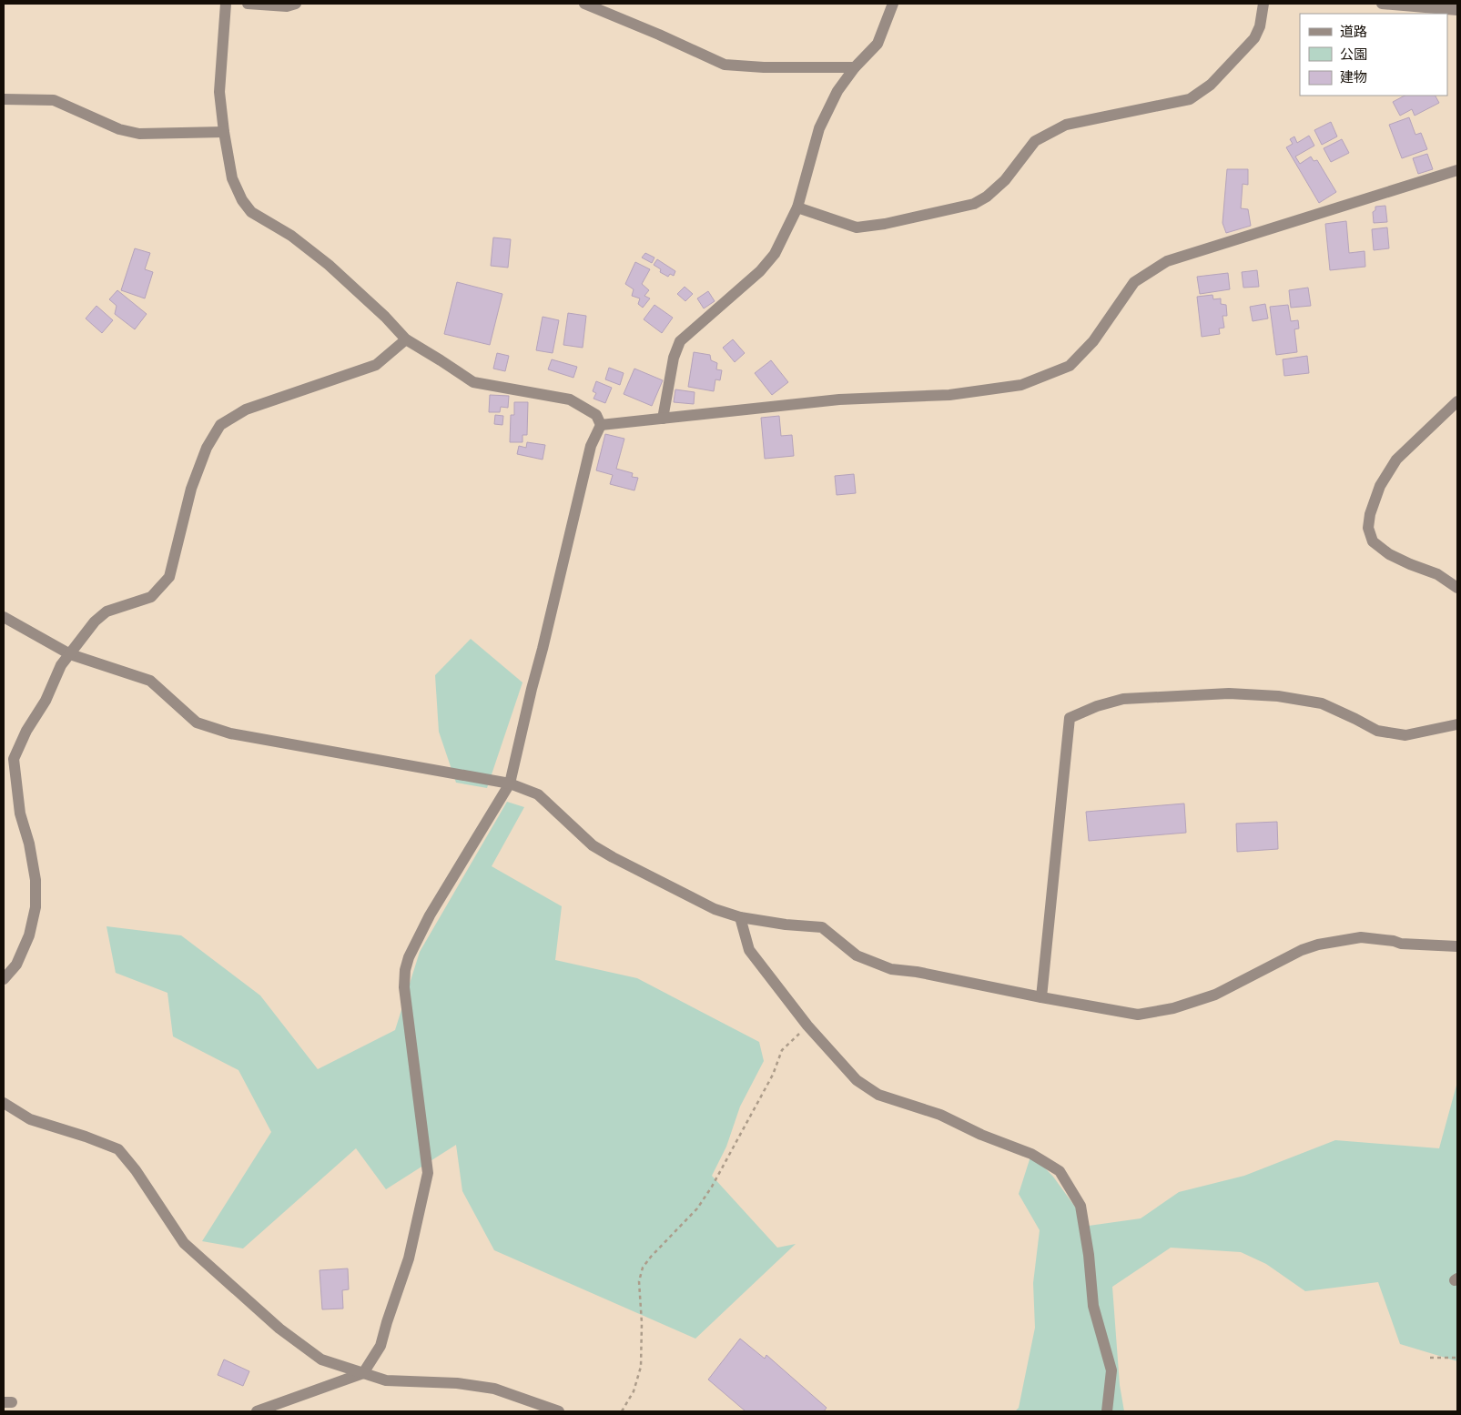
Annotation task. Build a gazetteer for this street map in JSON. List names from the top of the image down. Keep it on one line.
{"legend":["道路","公園","建物"]}
